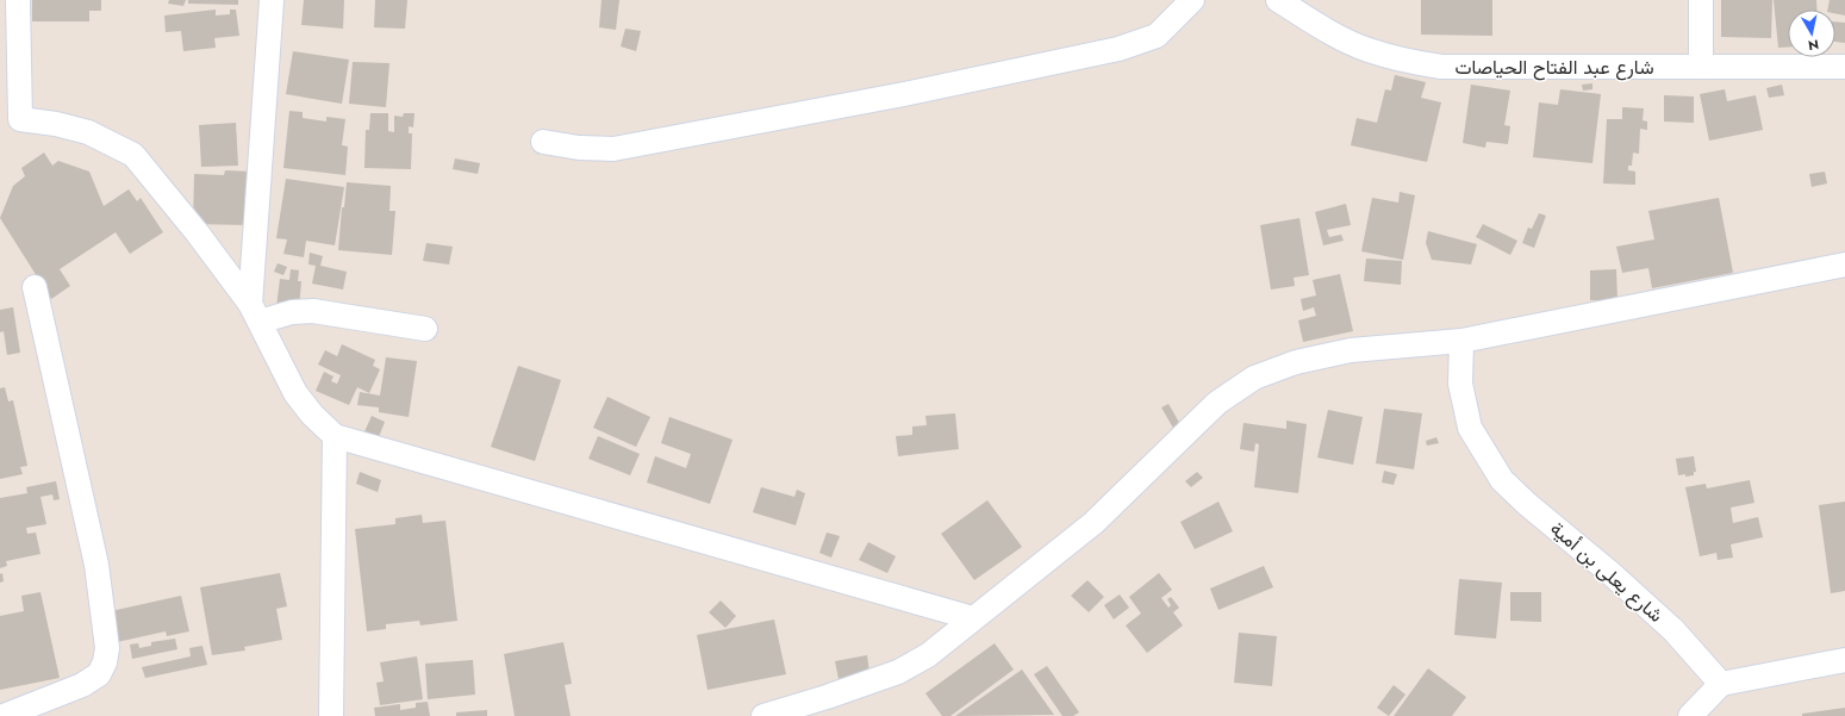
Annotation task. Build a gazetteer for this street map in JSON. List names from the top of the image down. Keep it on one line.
{"streets":{"street":["شارع عبد الفتاح الحياصات","شارع يعلى بن أمية"]},"north":"bottom"}
